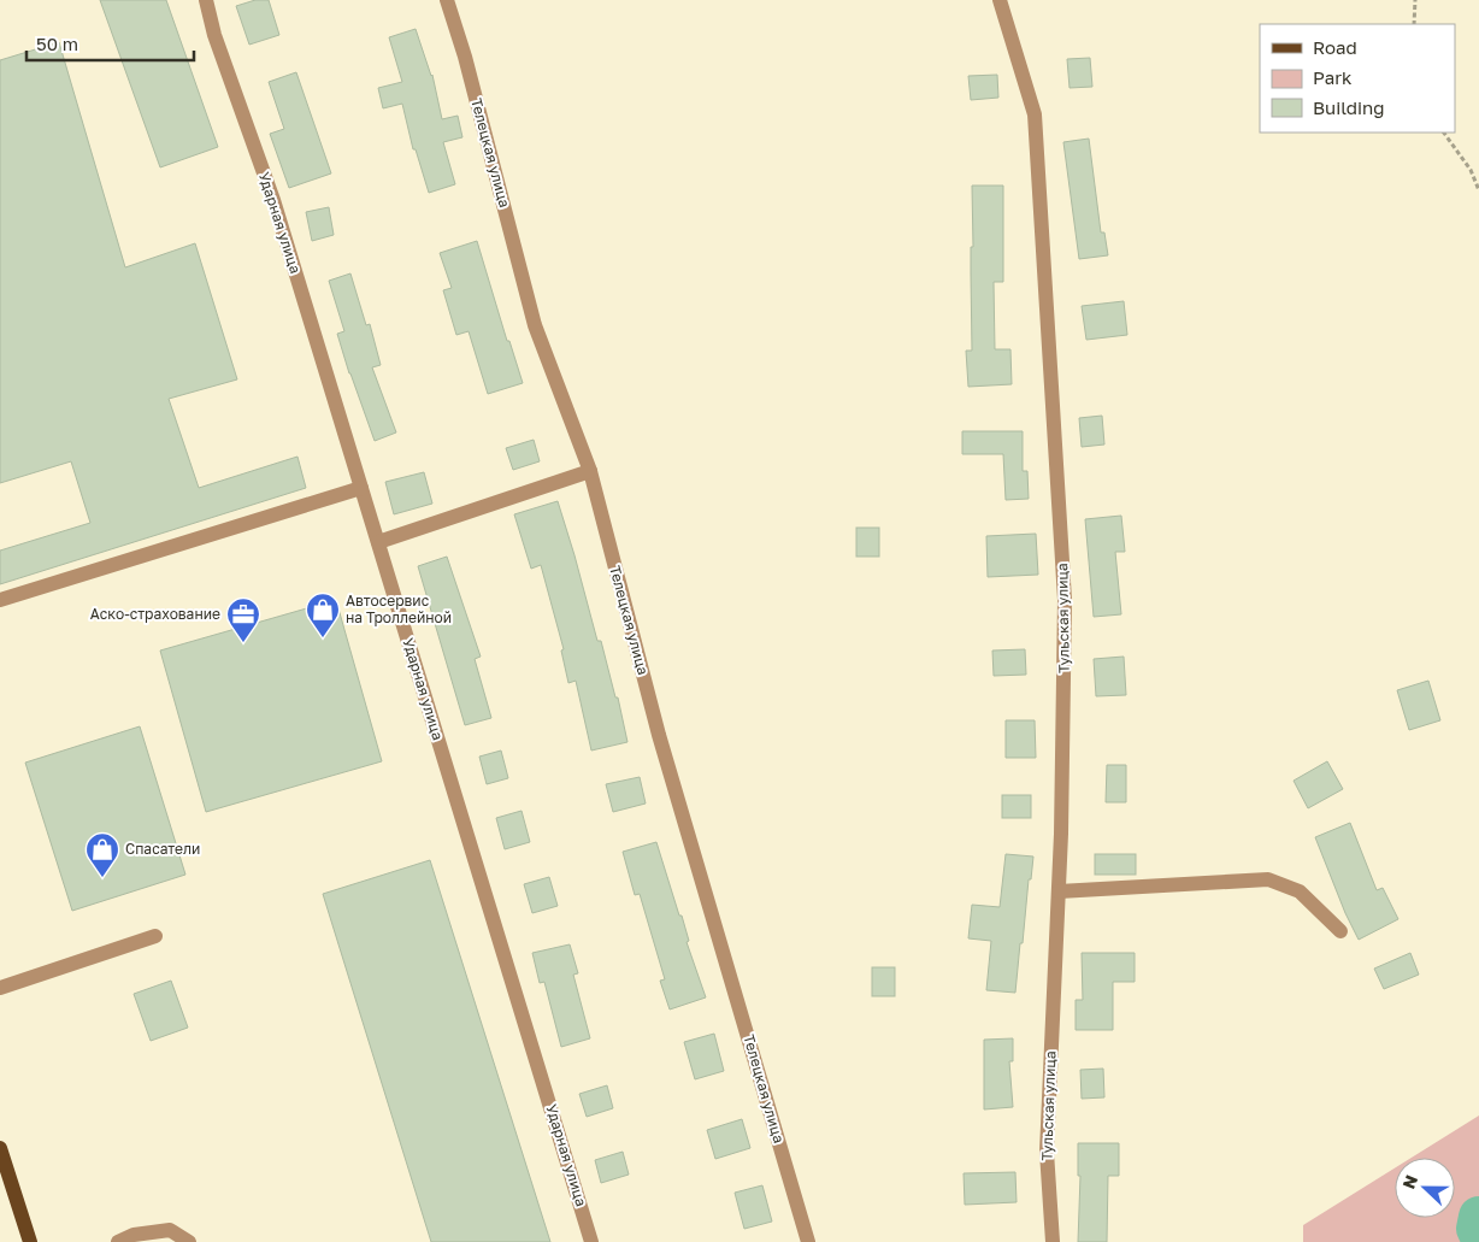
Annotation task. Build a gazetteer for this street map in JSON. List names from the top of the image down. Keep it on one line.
{"streets":{"street":["Телецкая улица","Ударная улица","Тульская улица"]},"places":{"shop":["Автосервис на Троллейной","Спасатели"],"office":["Аско-страхование"]},"legend":["Road","Park","Building"],"scale_bar":"50 m","north":"left"}
